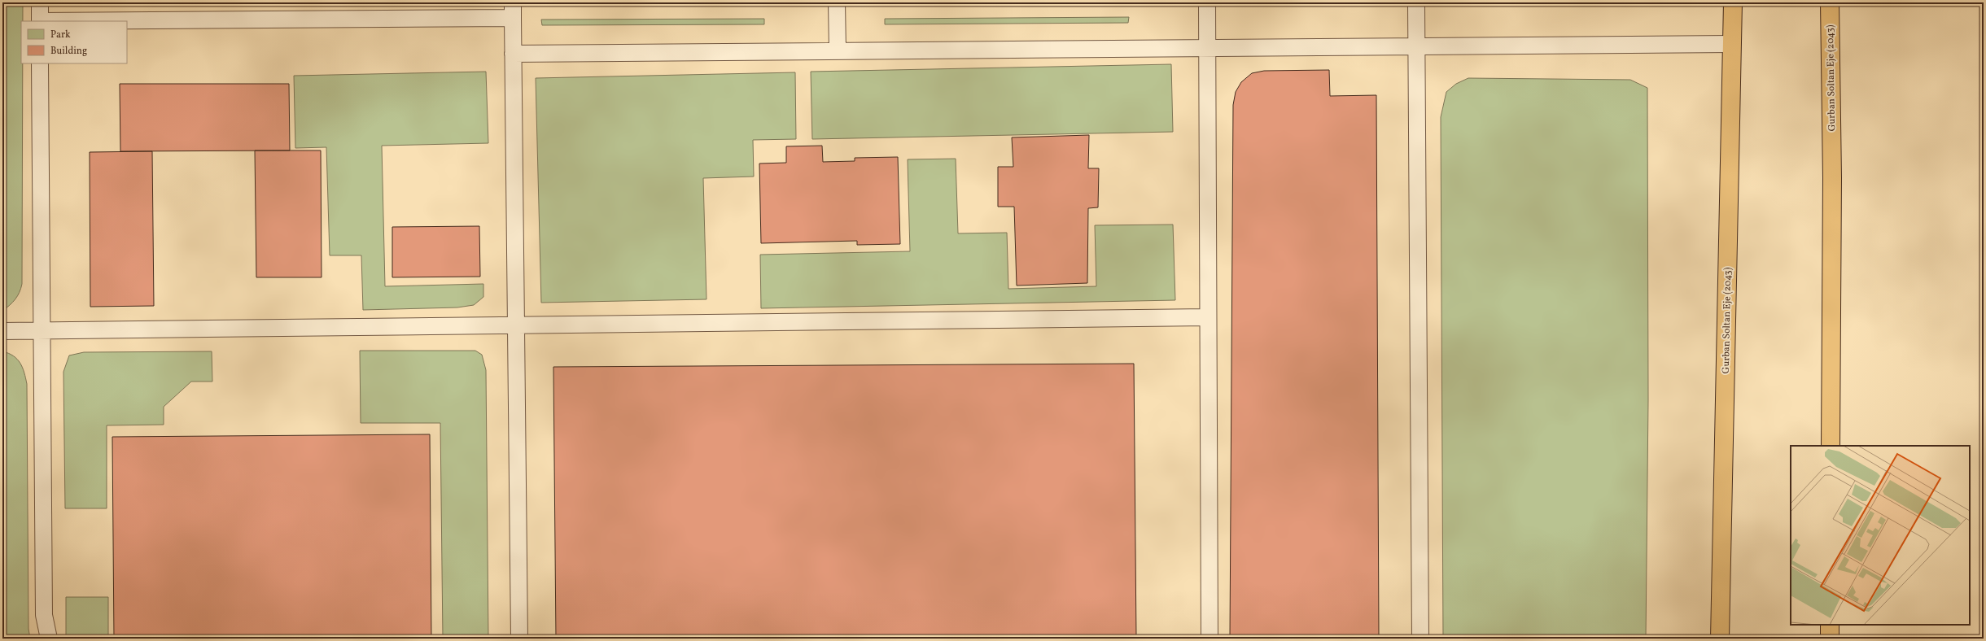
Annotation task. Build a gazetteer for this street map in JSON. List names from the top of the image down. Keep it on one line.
{"streets":{"highway":["Gurban Soltan Eje (2043)"]},"legend":["Park","Building"]}
